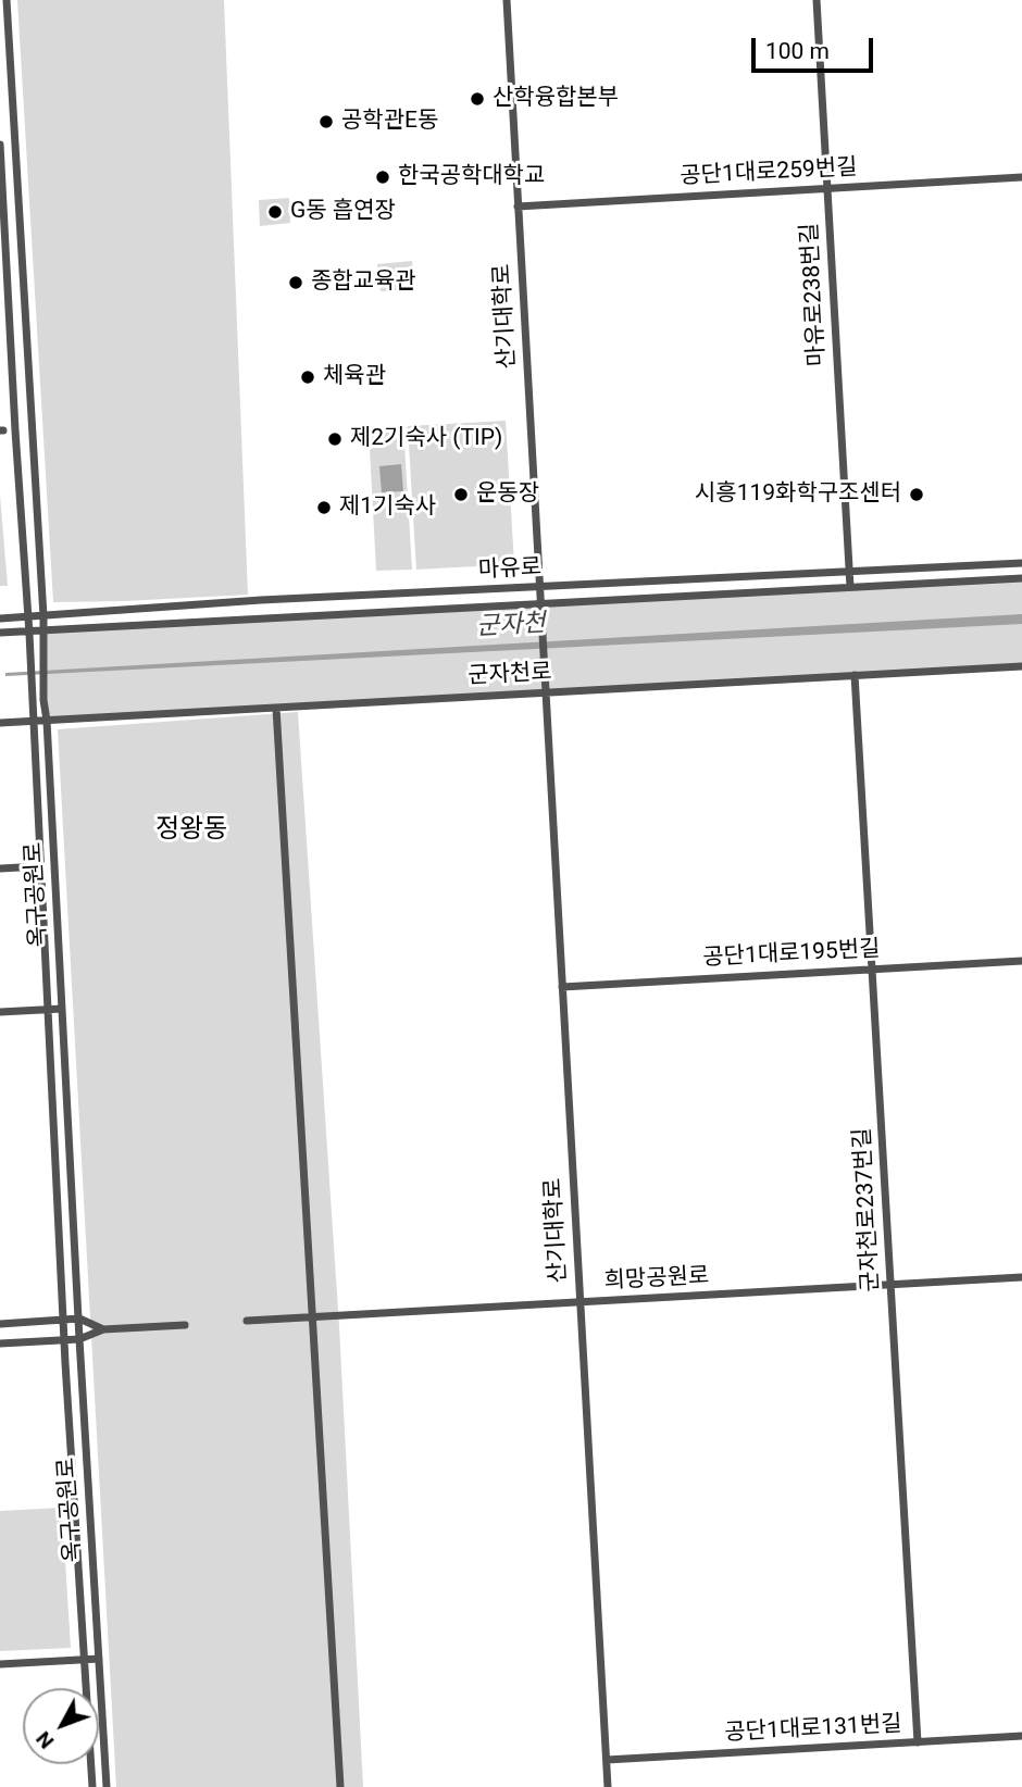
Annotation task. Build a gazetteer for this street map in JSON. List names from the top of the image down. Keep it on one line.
{"streets":{"street":["공단1대로259번길","마유로238번길","산기대학로","마유로","군자천로","옥구공원로","공단1대로195번길","군자천로237번길","희망공원로","공단1대로131번길"]},"crossings":[["공단1대로259번길","마유로238번길"],["공단1대로259번길","산기대학로"],["마유로238번길","마유로"],["산기대학로","마유로"],["산기대학로","군자천로"],["산기대학로","공단1대로195번길"],["산기대학로","희망공원로"],["산기대학로","공단1대로131번길"],["마유로","옥구공원로"],["군자천로","옥구공원로"],["군자천로","군자천로237번길"],["공단1대로195번길","군자천로237번길"],["군자천로237번길","희망공원로"],["군자천로237번길","공단1대로131번길"]],"districts":["정왕동"],"water":["군자천"],"places":["산학융합본부","공학관E동","한국공학대학교","G동 흡연장","종합교육관","체육관","제2기숙사 (TIP)","운동장","시흥119화학구조센터","제1기숙사"],"scale_bar":"100 m","north":"bottom left"}
